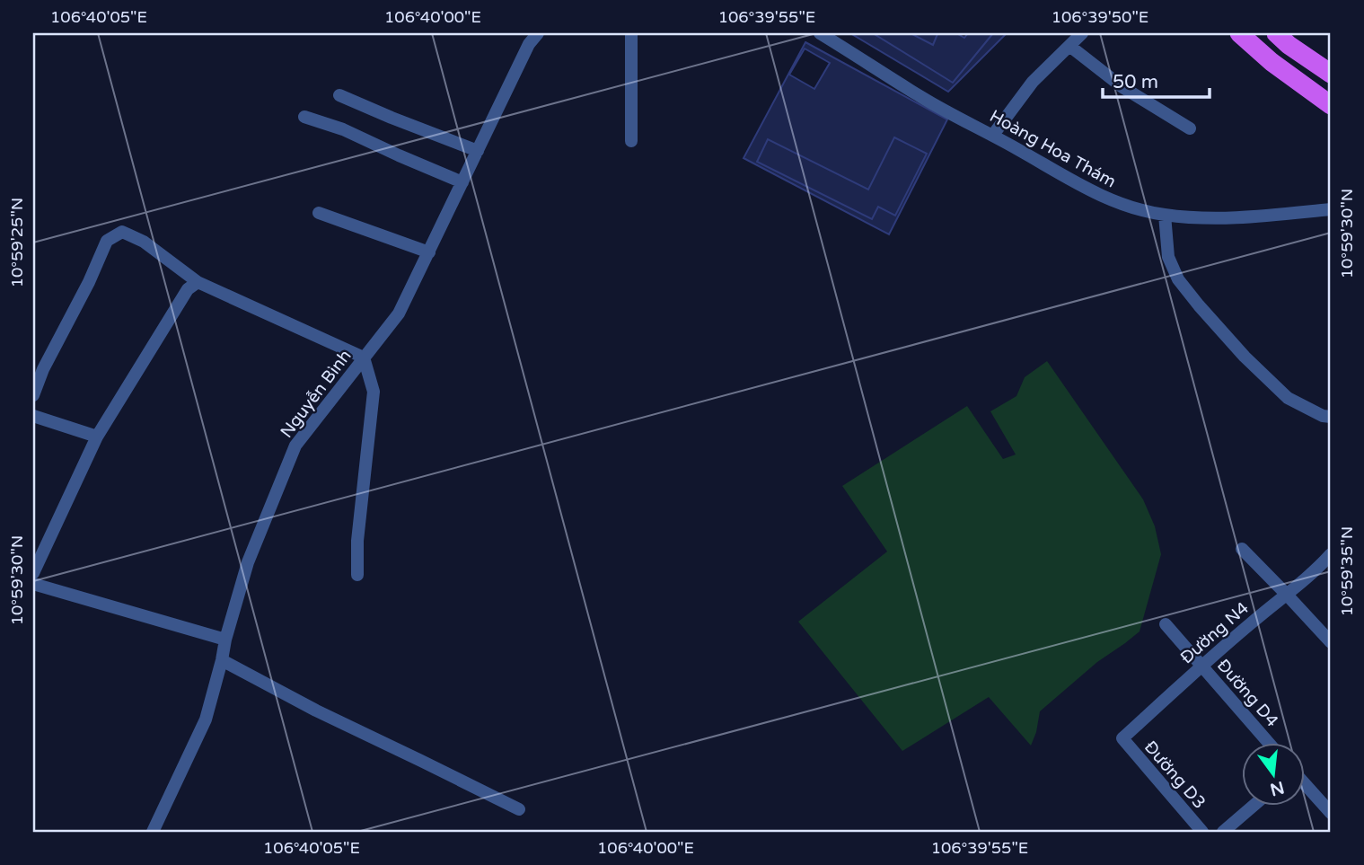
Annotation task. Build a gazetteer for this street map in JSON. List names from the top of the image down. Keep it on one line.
{"streets":{"street":["Hoàng Hoa Thám","Nguyễn Bình","Đường N4","Đường D4","Đường D3"]},"crossings":[["Đường N4","Đường D4"],["Đường N4","Đường D3"]],"scale_bar":"50 m","north":"bottom","coordinates":["106°40'05\"E","106°40'00\"E","106°39'55\"E","106°39'50\"E","10°59'30\"N","10°59'25\"N","10°59'35\"N"]}
